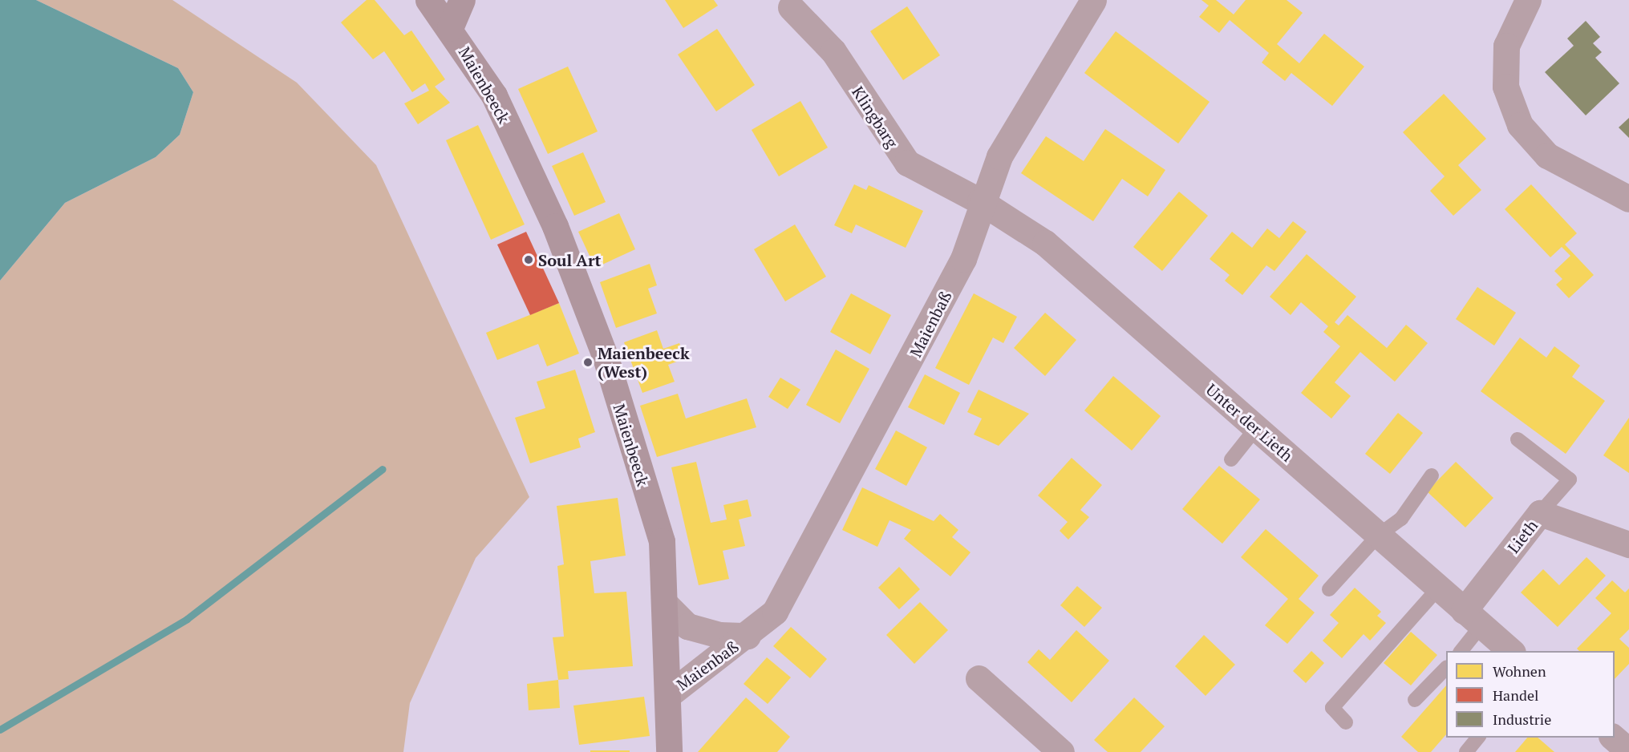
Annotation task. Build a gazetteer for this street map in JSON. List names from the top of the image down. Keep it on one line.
{"streets":{"street":["Maienbeeck","Klingbarg","Maienbaß","Unter der Lieth","Lieth"]},"crossings":[["Maienbeeck","Maienbaß"],["Klingbarg","Maienbaß"],["Klingbarg","Unter der Lieth"],["Maienbaß","Unter der Lieth"],["Unter der Lieth","Lieth"]],"places":["Soul Art","Maienbeeck (West)"],"legend":["Wohnen","Handel","Industrie"]}
